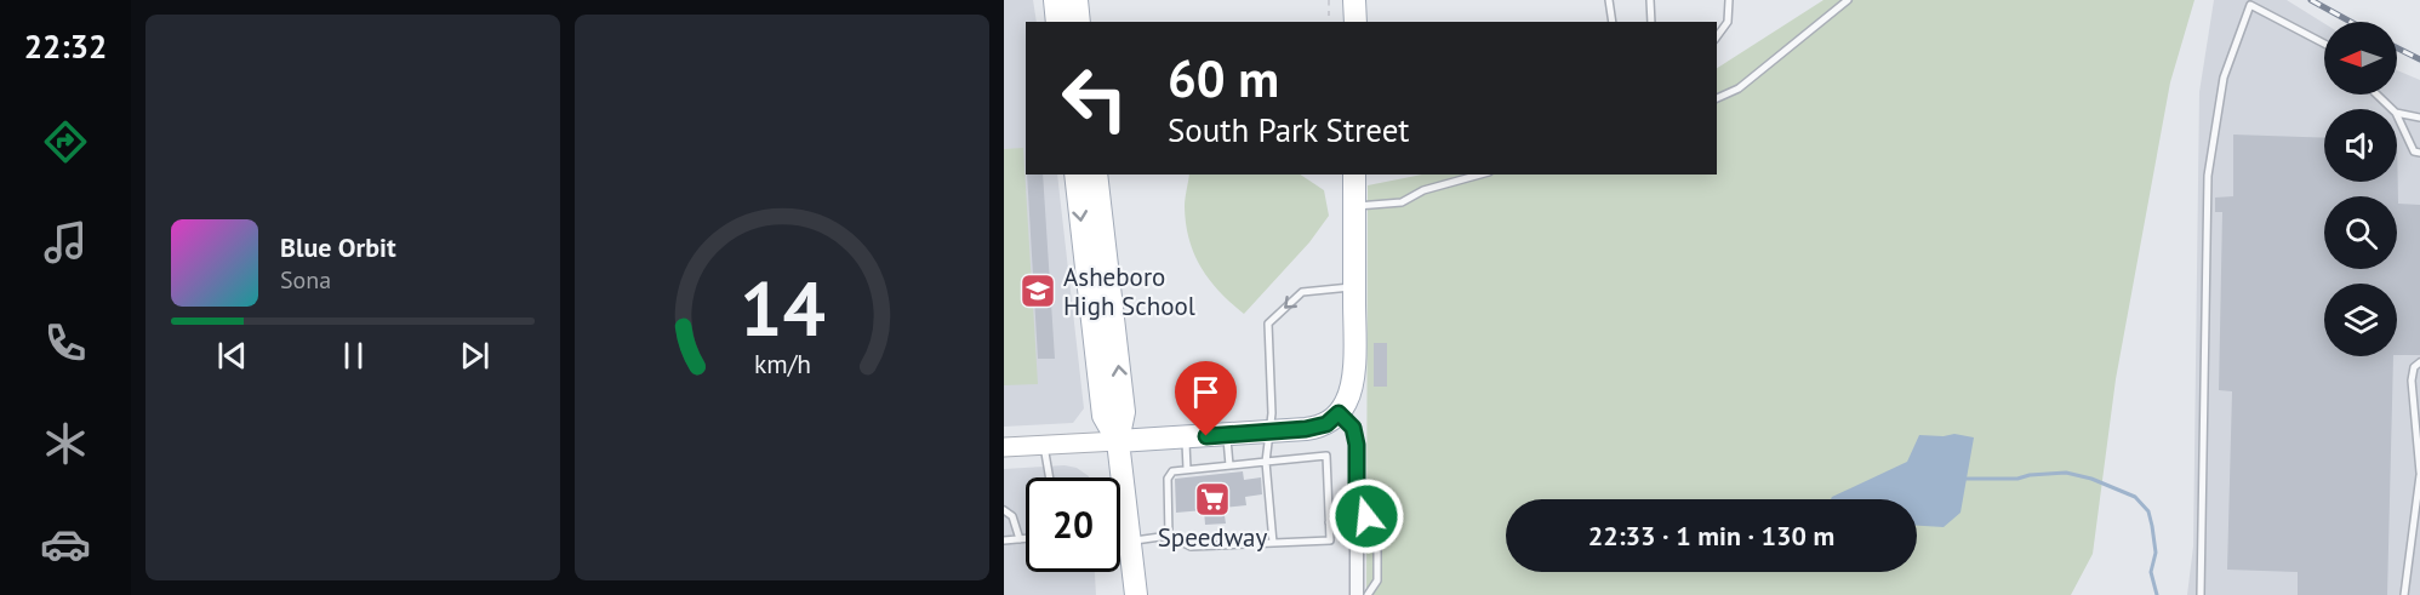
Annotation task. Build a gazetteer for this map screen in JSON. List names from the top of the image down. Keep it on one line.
{"places":{"school or university":["Asheboro High School"],"supermarket":["Speedway"]},"north":"left","page":{"tabs":"22:32","turn":["60 m","South Park Street"],"song":["Blue Orbit","Sona"],"limit":"20","trip":"22:33 · 1 min · 130 m","gauge":["14","km/h"]}}
